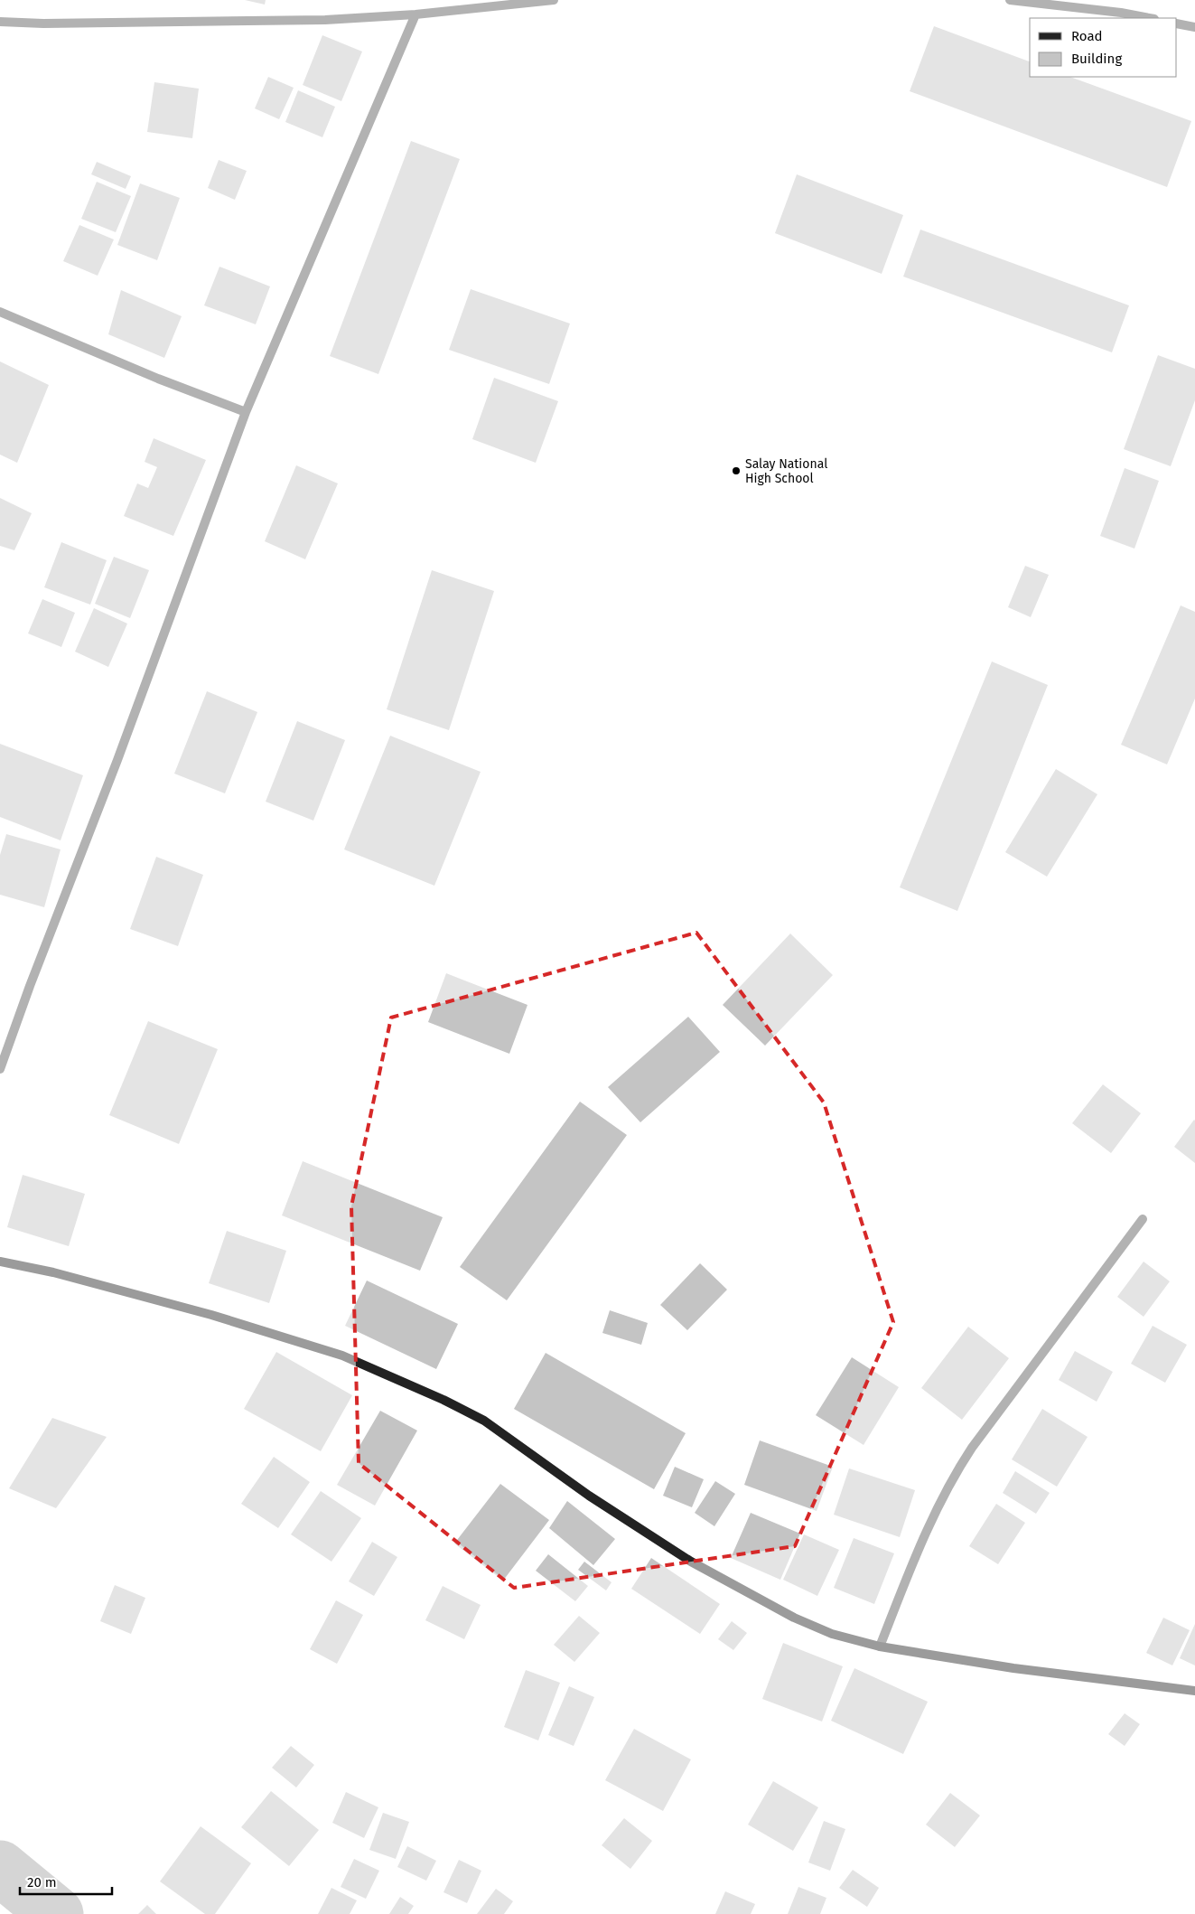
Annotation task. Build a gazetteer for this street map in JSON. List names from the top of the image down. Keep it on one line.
{"places":["Salay National High School"],"legend":["Road","Building"],"scale_bar":"20 m"}
